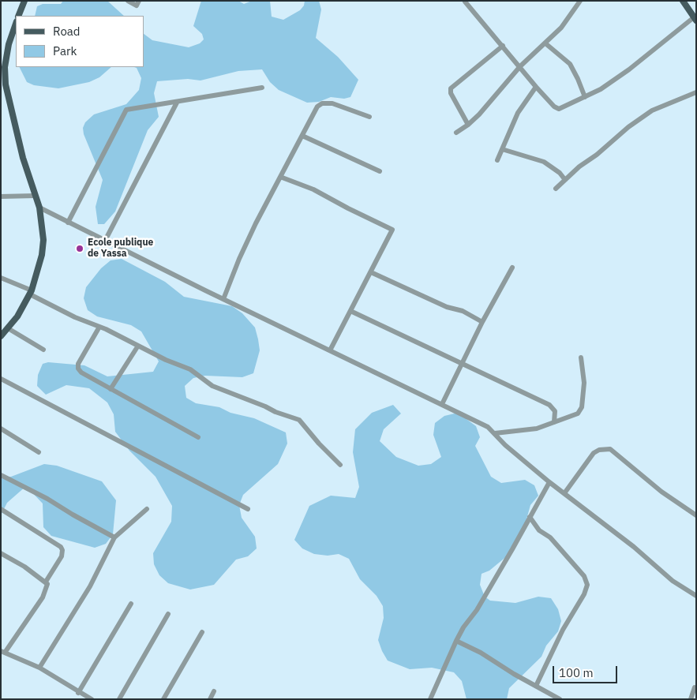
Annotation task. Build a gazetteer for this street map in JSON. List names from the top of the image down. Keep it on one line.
{"places":["Ecole publique de Yassa"],"legend":["Road","Park"],"scale_bar":"100 m"}
